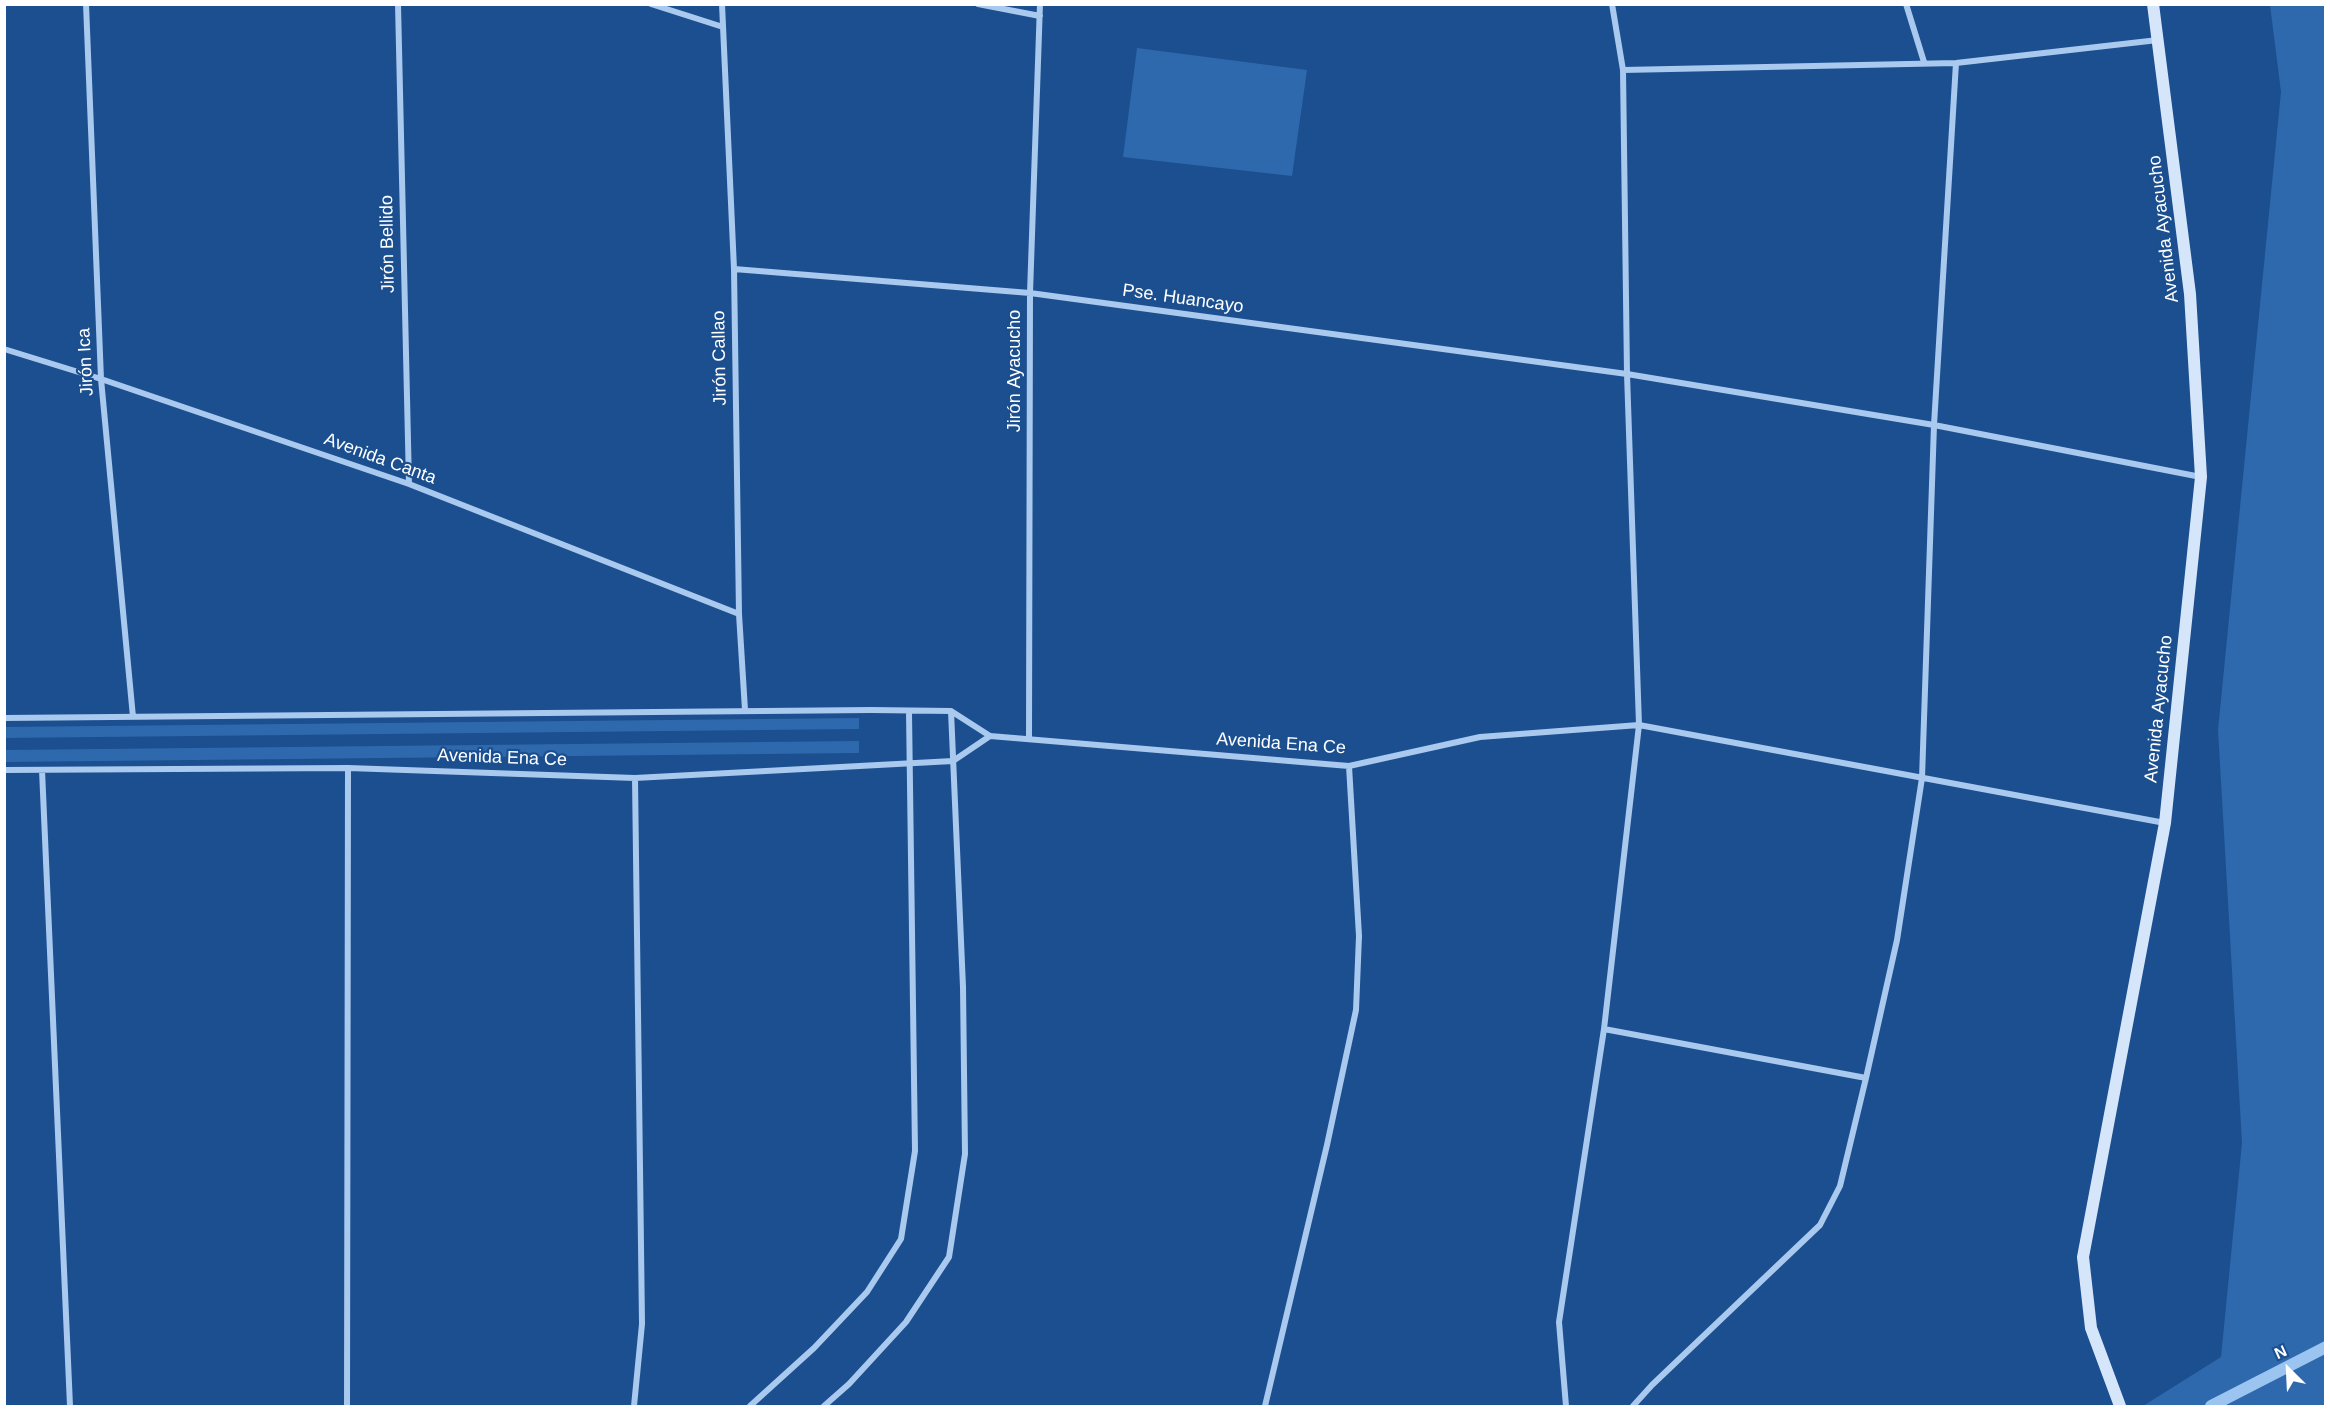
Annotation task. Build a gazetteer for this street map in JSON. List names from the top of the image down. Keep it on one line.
{"streets":{"street":["Avenida Ayacucho","Jirón Bellido","Pse. Huancayo","Jirón Callao","Jirón Ica","Jirón Ayacucho","Avenida Canta","Avenida Ena Ce"]},"crossings":[["Avenida Ayacucho","Pse. Huancayo"],["Avenida Ayacucho","Avenida Ena Ce"],["Jirón Bellido","Avenida Canta"],["Pse. Huancayo","Jirón Callao"],["Pse. Huancayo","Jirón Ayacucho"],["Jirón Callao","Avenida Canta"],["Jirón Ica","Avenida Canta"],["Jirón Ayacucho","Avenida Ena Ce"]],"north":"top left"}
